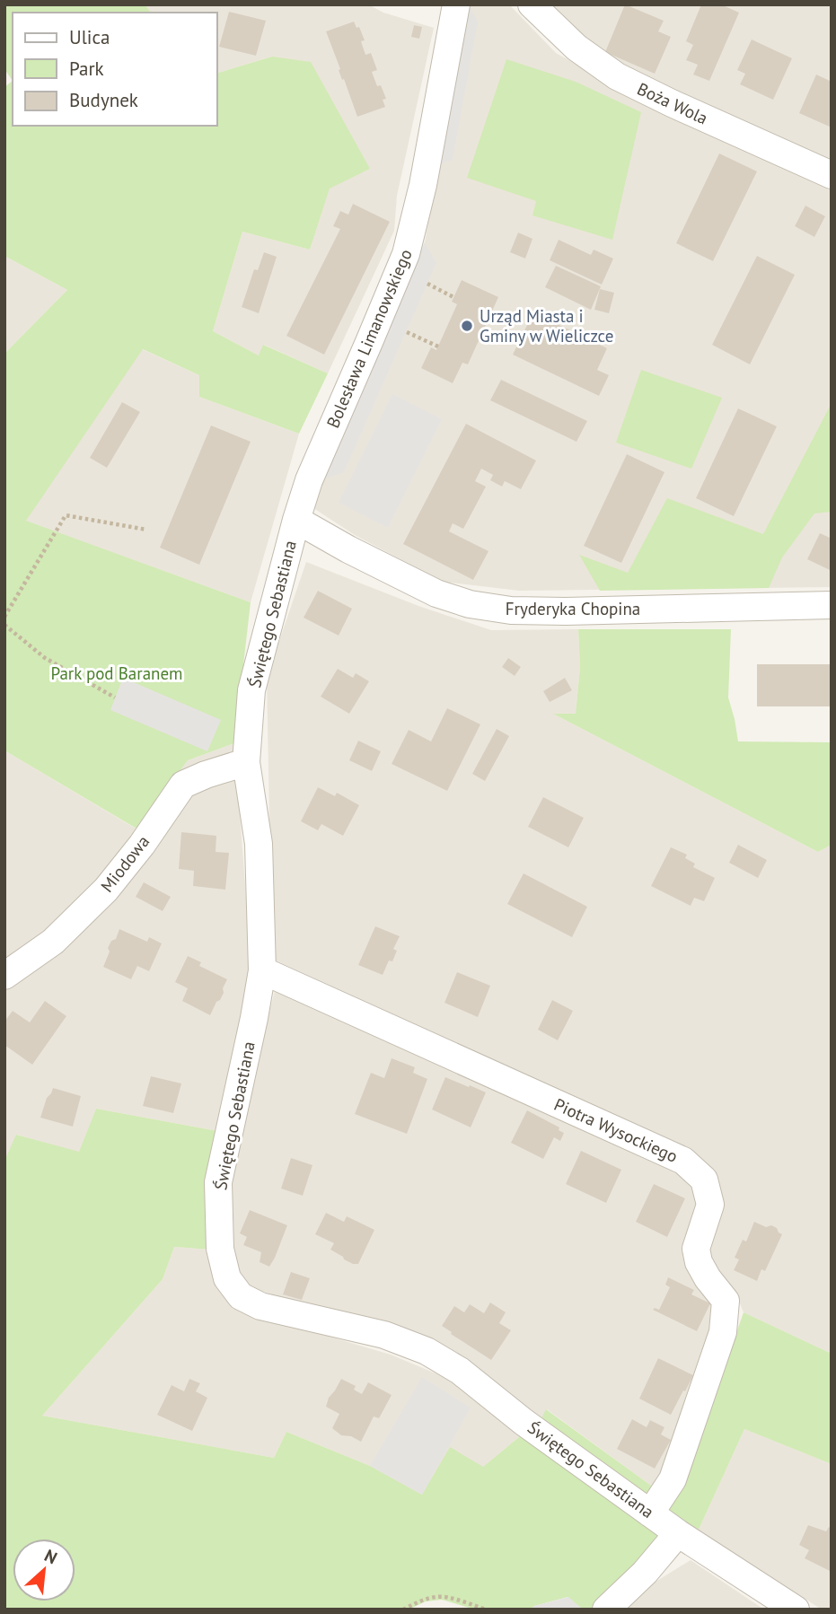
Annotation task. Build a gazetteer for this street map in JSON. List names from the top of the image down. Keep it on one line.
{"streets":{"street":["Boża Wola","Bolesława Limanowskiego","Fryderyka Chopina","Świętego Sebastiana","Miodowa","Piotra Wysockiego"]},"crossings":[["Bolesława Limanowskiego","Fryderyka Chopina"],["Bolesława Limanowskiego","Świętego Sebastiana"],["Fryderyka Chopina","Świętego Sebastiana"],["Świętego Sebastiana","Miodowa"],["Świętego Sebastiana","Piotra Wysockiego"]],"parks":["Park pod Baranem"],"places":["Urząd Miasta i Gminy w Wieliczce"],"legend":["Ulica","Park","Budynek"],"north":"top right"}
